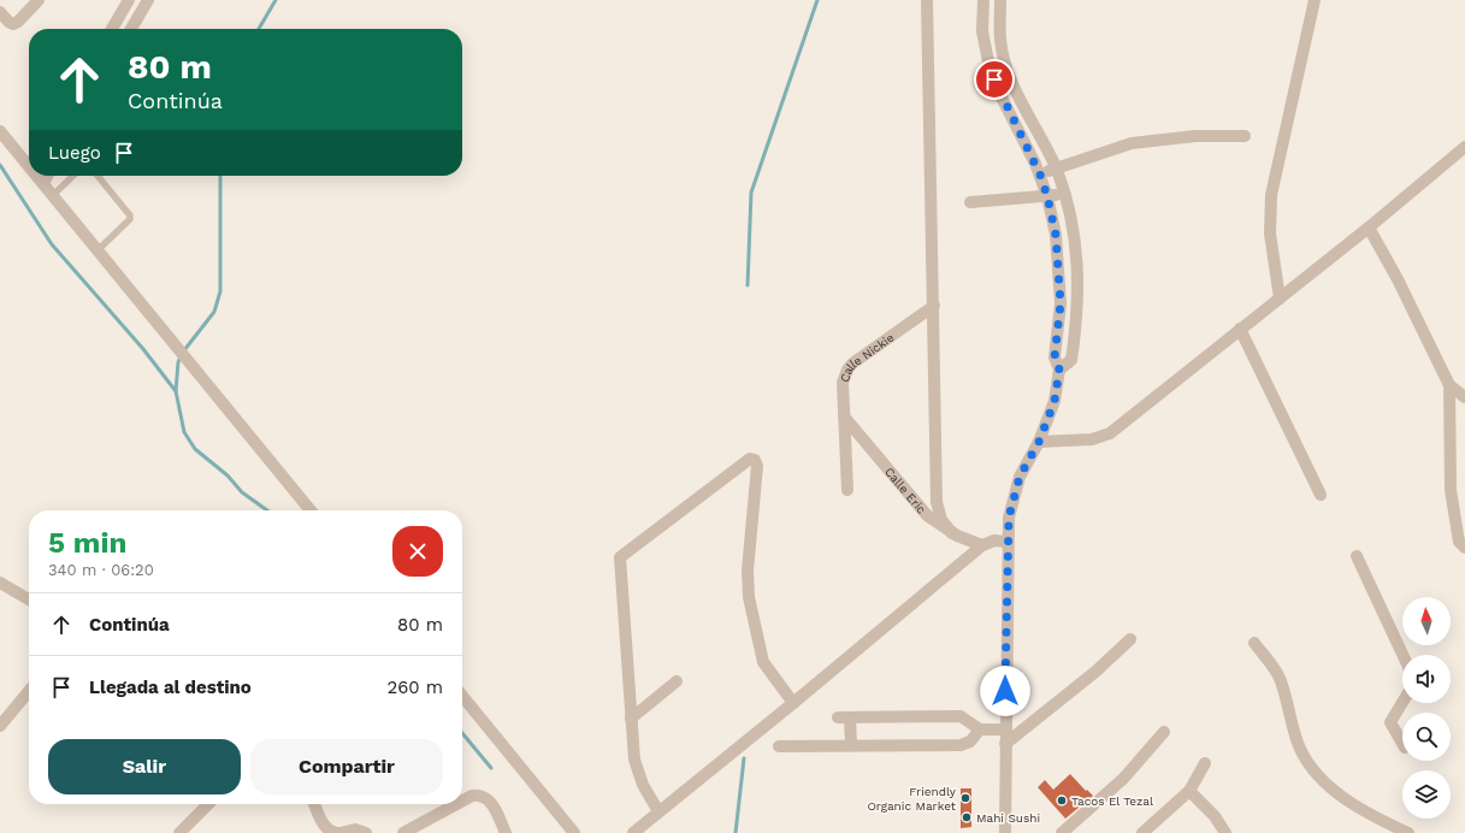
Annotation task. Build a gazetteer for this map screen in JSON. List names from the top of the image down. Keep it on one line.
{"streets":{"street":["Calle Nickie","Calle Eric"]},"crossings":[["Calle Nickie","Calle Eric"]],"places":["Friendly Organic Market","Tacos El Tezal","Mahi Sushi"],"north":"top","page":{"turn":["80 m","Continúa"],"then":"Luego","heading":["5 min","340 m · 06:20"],"list":[{"name":"Continúa","value":"80 m"},{"name":"Llegada al destino","value":"260 m"}],"buttons":["Salir","Compartir"]}}
